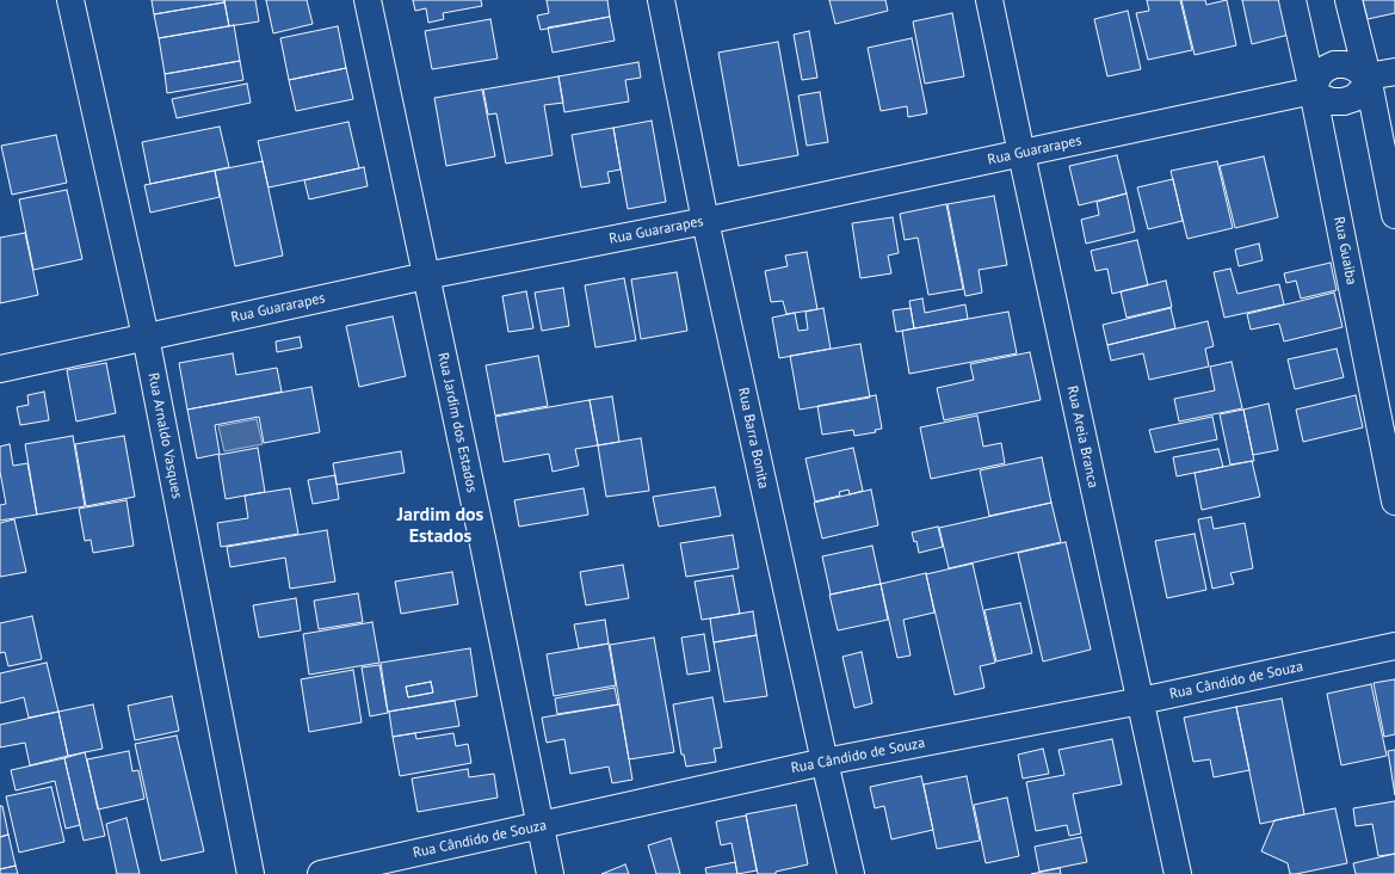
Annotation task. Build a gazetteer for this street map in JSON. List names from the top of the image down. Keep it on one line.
{"streets":{"street":["Rua Guararapes","Rua Guaiba","Rua Jardim dos Estados","Rua Arnaldo Vasques","Rua Areia Branca","Rua Barra Bonita","Rua Cândido de Souza"]},"crossings":[["Rua Guararapes","Rua Guaiba"],["Rua Guararapes","Rua Jardim dos Estados"],["Rua Guararapes","Rua Arnaldo Vasques"],["Rua Guararapes","Rua Areia Branca"],["Rua Guararapes","Rua Barra Bonita"],["Rua Jardim dos Estados","Rua Cândido de Souza"],["Rua Areia Branca","Rua Cândido de Souza"],["Rua Barra Bonita","Rua Cândido de Souza"]],"districts":["Jardim dos Estados"]}
